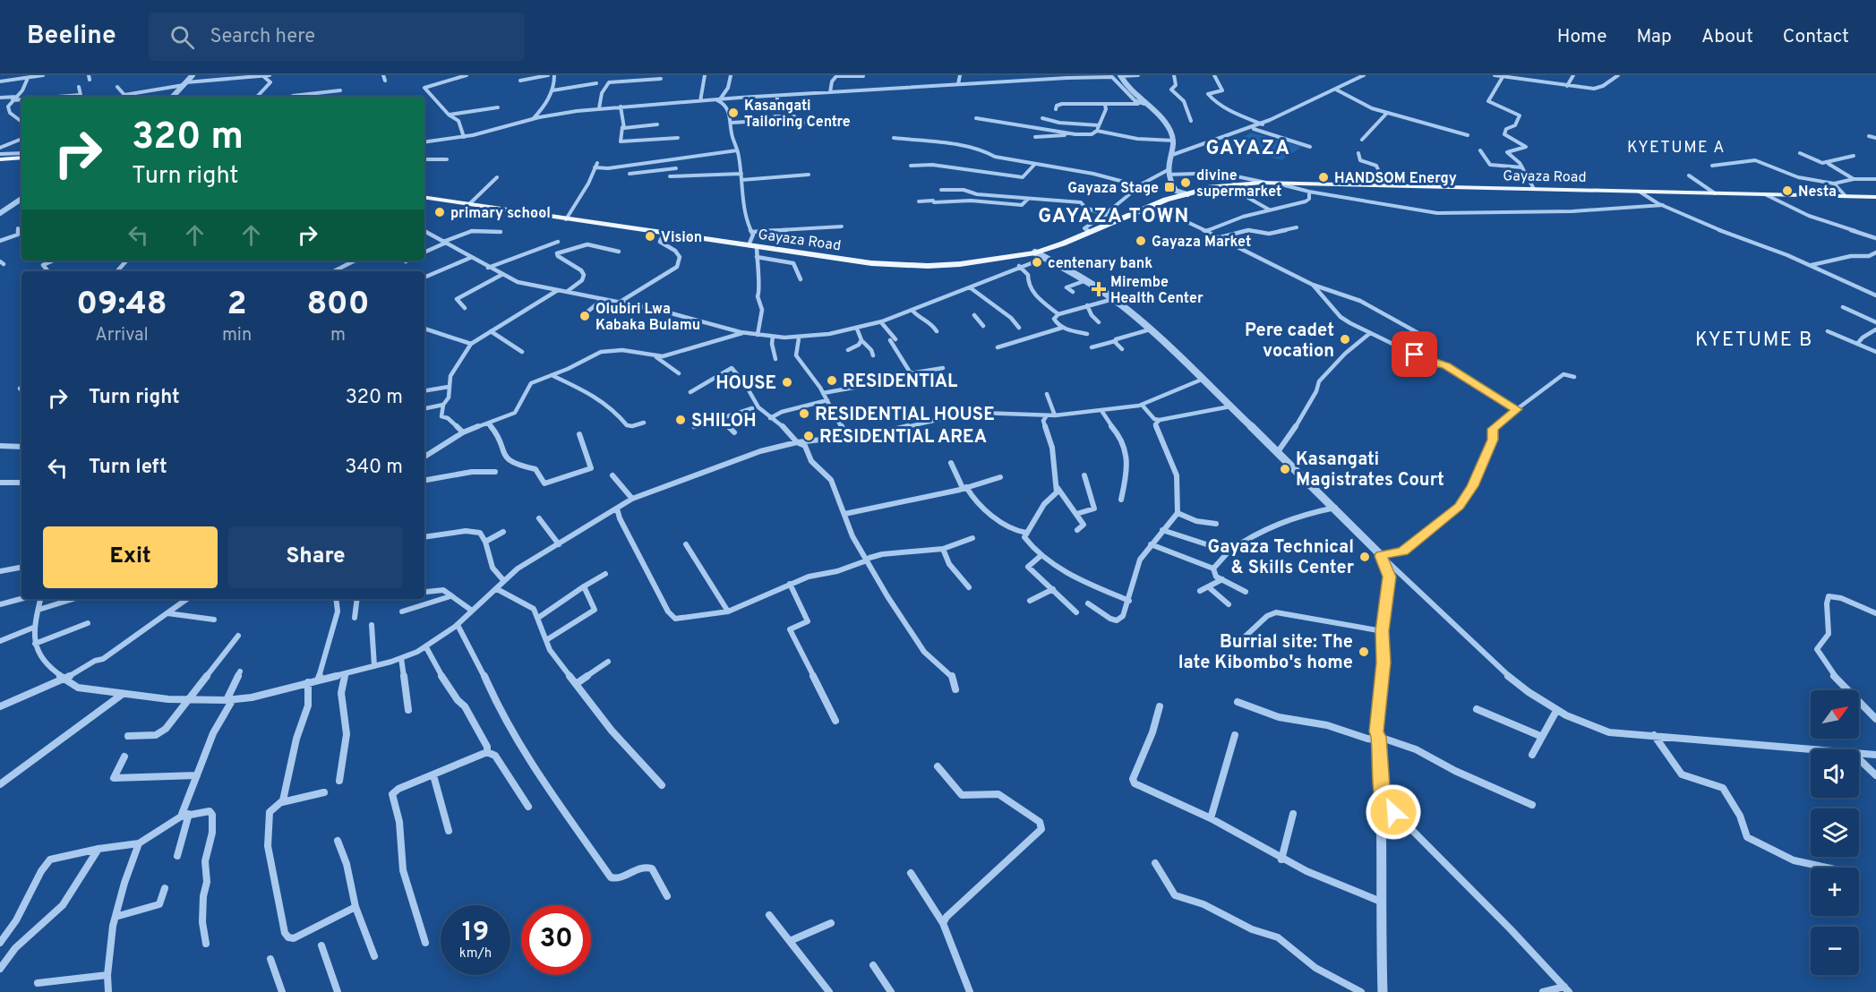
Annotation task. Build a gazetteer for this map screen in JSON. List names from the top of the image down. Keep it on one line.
{"streets":{"main road":["Gayaza Road"]},"districts":["GAYAZA","KYETUME A","GAYAZA TOWN","KYETUME B"],"places":{"other":["Kasangati Tailoring Centre","HANDSOM Energy","divine supermarket","Nesta","primary school","Vision","Gayaza Market","centenary bank","Olubiri Lwa Kabaka Bulamu","Pere cadet vocation","RESIDENTIAL","HOUSE","RESIDENTIAL HOUSE","SHILOH","RESIDENTIAL AREA","Kasangati Magistrates Court","Gayaza Technical & Skills Center","Burrial site: The late Kibombo's home"],"transit":["Gayaza Stage"],"health":["Mirembe Health Center"]},"north":"top right","page":{"header":"Beeline","search":"Search here","nav":["Home","Map","About","Contact"],"turn":["320 m","Turn right"],"eta":["09:48","Arrival","2","min","800","m"],"list":[{"name":"Turn right","value":"320 m"},{"name":"Turn left","value":"340 m"}],"buttons":["Exit","Share"],"map_buttons":["+","−"],"speed":"19 km/h","limit":"30"}}
